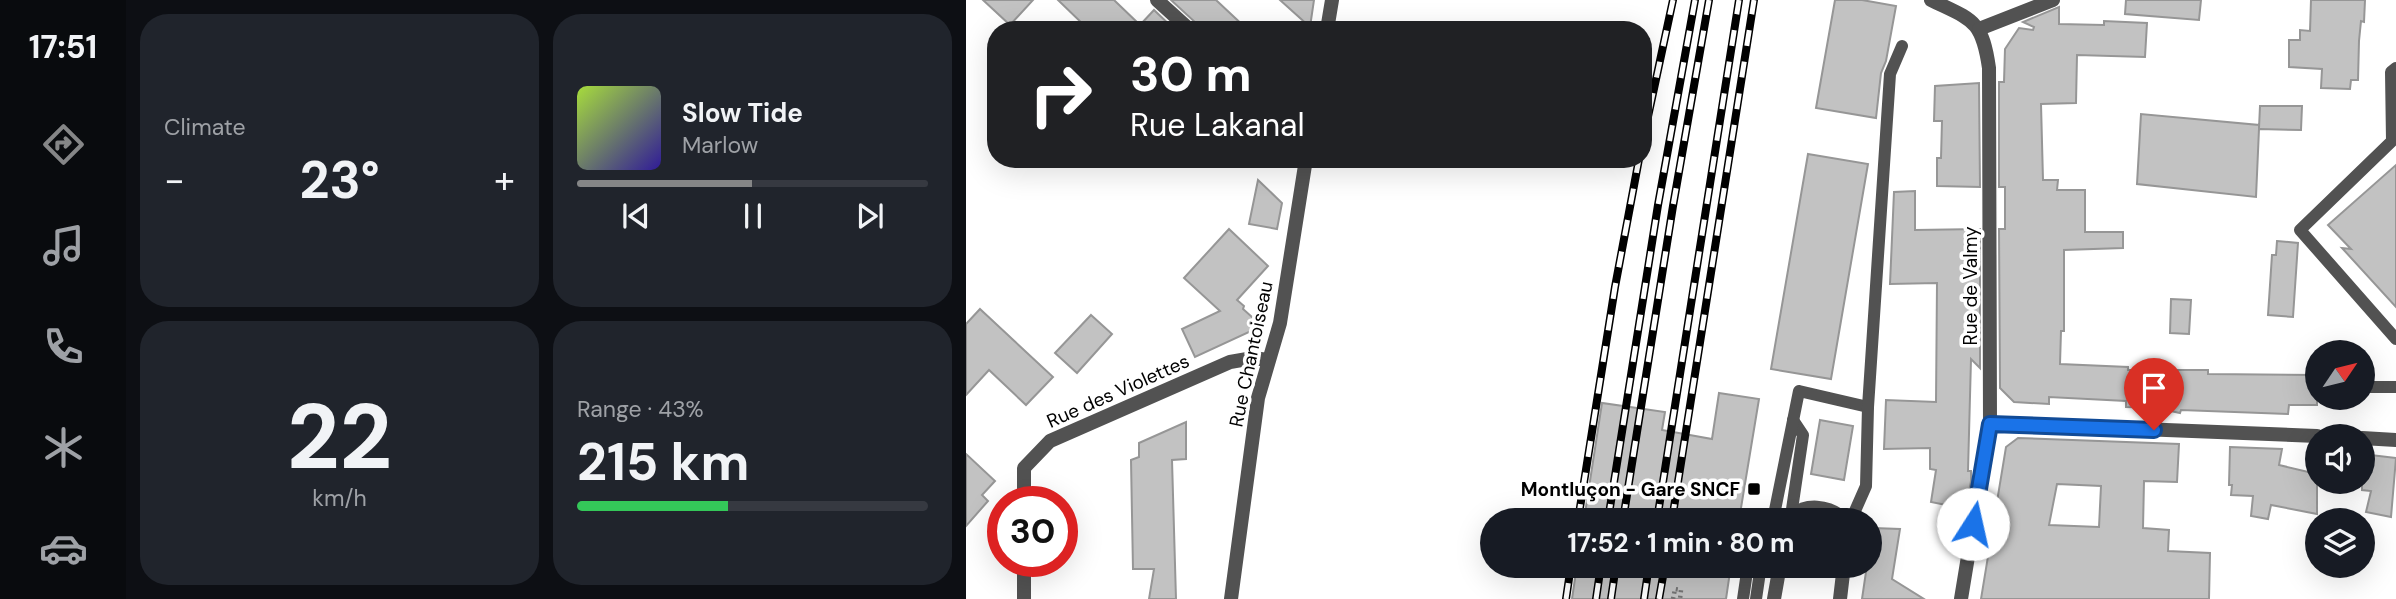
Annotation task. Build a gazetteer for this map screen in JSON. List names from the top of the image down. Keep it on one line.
{"streets":{"street":["Rue de Valmy","Rue Chantoiseau","Rue des Violettes"]},"crossings":[["Rue Chantoiseau","Rue des Violettes"]],"places":{"transit":["Montluçon - Gare SNCF"]},"north":"top right","page":{"tabs":"17:51","tile":["Climate",["22","km/h"],["Range · 43%","215 km"]],"turn":["30 m","Rue Lakanal"],"song":["Slow Tide","Marlow"],"heat":["−","23°","+"],"limit":"30","trip":"17:52 · 1 min · 80 m"}}
